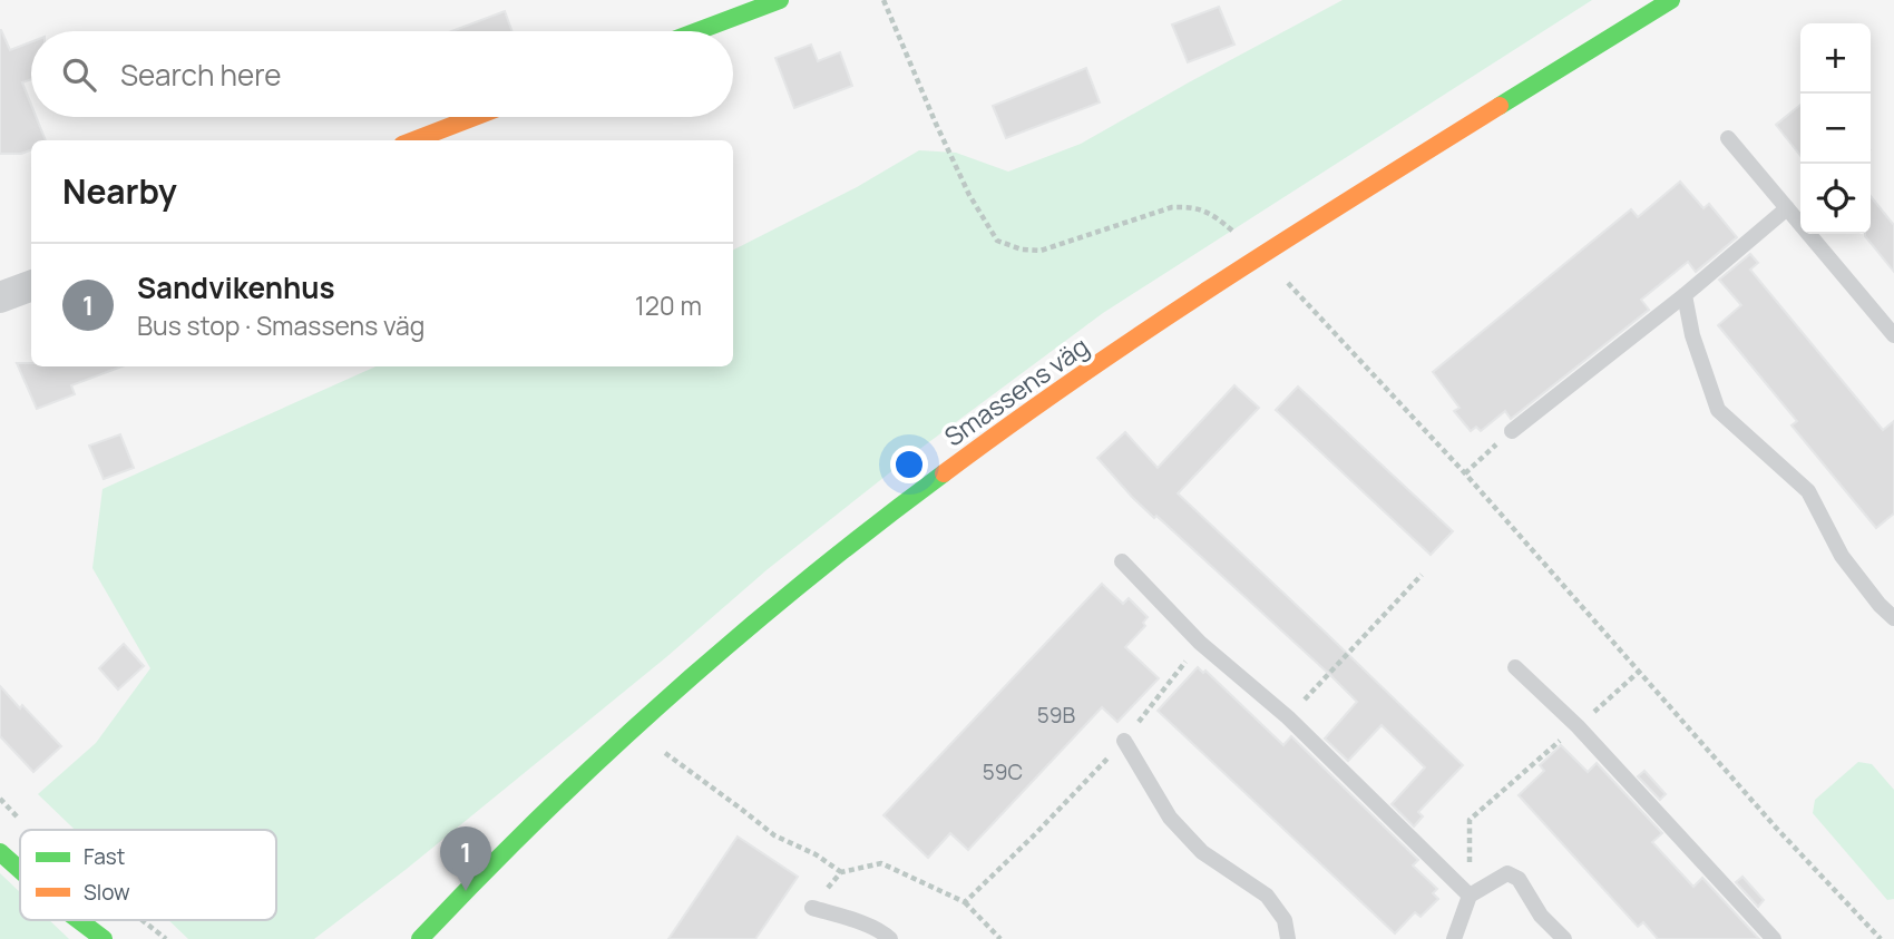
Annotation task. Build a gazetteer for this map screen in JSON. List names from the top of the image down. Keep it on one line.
{"streets":{"street":["Smassens väg"]},"house_numbers":["59B","59C"],"legend":["Fast","Slow"],"page":{"map_buttons":["+","−"],"search":"Search here","heading":"Nearby","list":[{"mark":"1","name":"Sandvikenhus","note":"Bus stop · Smassens väg","value":"120 m"}],"pins":"1"}}
